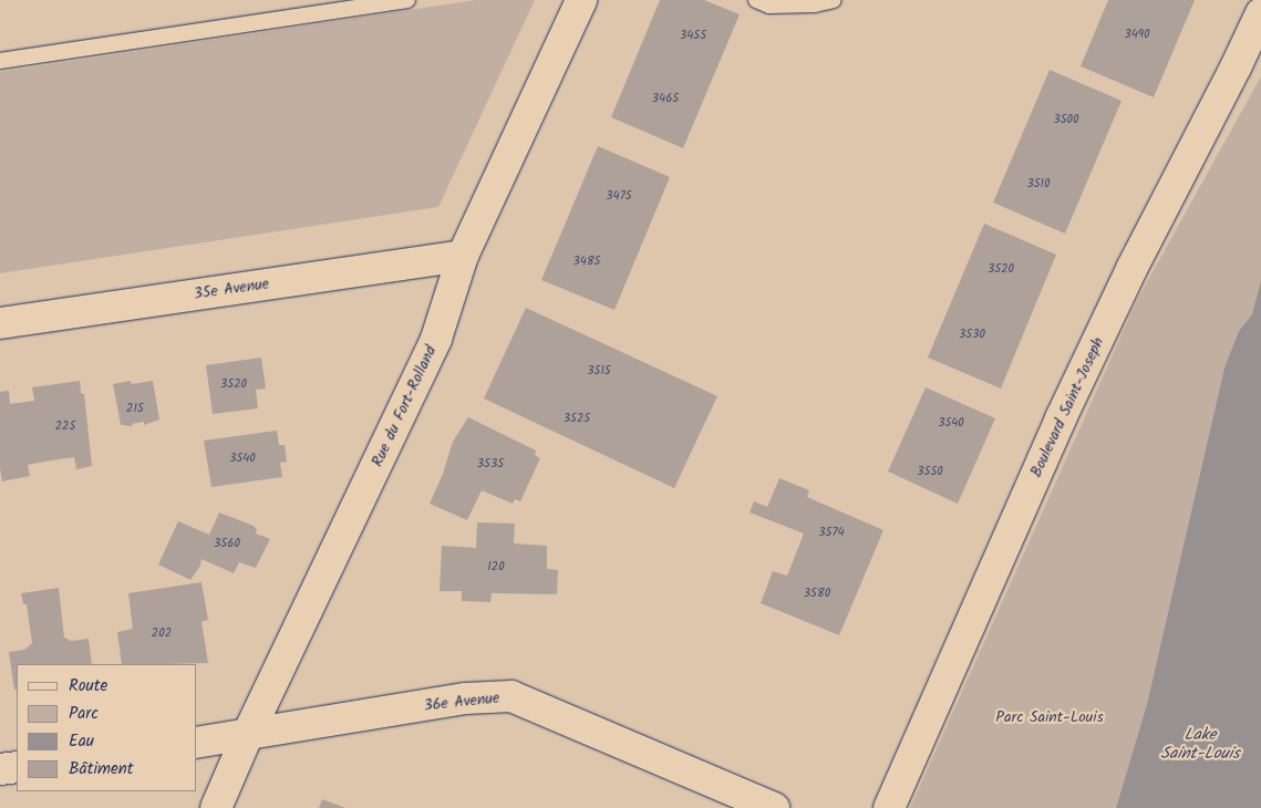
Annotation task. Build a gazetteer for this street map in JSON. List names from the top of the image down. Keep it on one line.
{"streets":{"street":["35e Avenue","Rue du Fort-Rolland","Boulevard Saint-Joseph","36e Avenue"]},"crossings":[["35e Avenue","Rue du Fort-Rolland"],["Rue du Fort-Rolland","36e Avenue"]],"water":["Lake Saint-Louis"],"parks":["Parc Saint-Louis"],"house_numbers":["3490","3455","3465","3500","3510","3475","3485","3520","3530","3515","3520","215","3525","3540","225","3540","3535","3550","3574","3560","120","3580","202"],"legend":["Route","Parc","Eau","Bâtiment"]}
